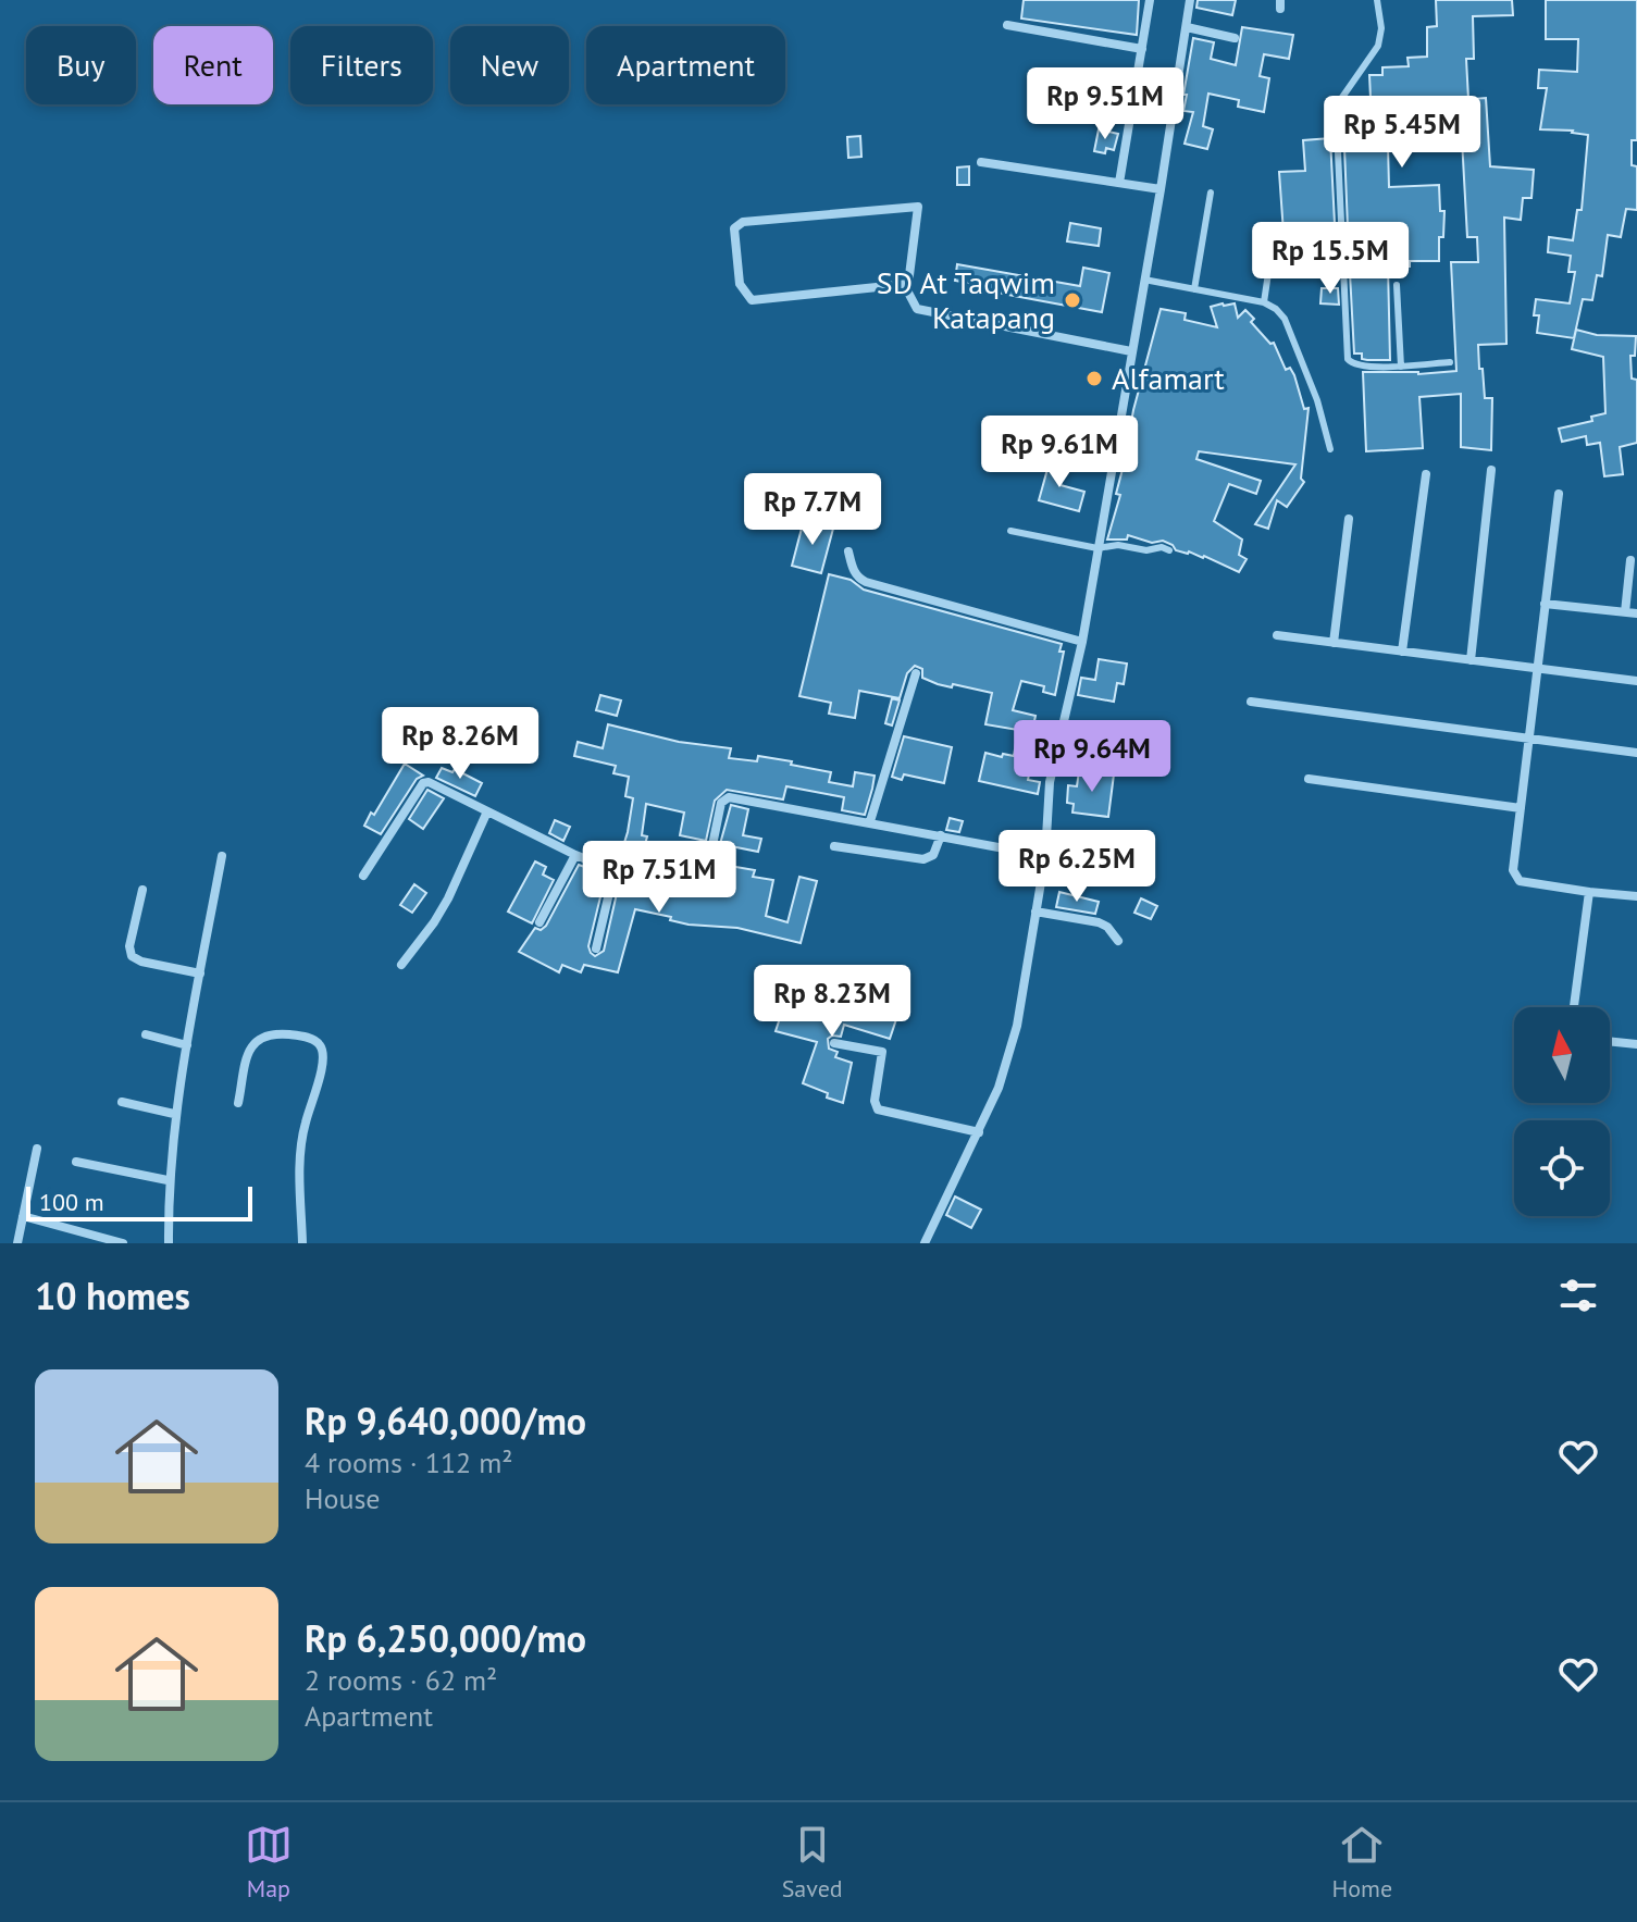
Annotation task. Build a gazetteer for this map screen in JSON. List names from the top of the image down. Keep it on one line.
{"places":["SD At Taqwim Katapang","Alfamart"],"scale_bar":"100 m","north":"top","page":{"chip":["Buy","Rent","Filters","New","Apartment"],"price":["Rp 9.51M","Rp 5.45M","Rp 15.5M","Rp 9.61M","Rp 7.7M","Rp 8.26M","Rp 9.64M","Rp 6.25M","Rp 7.51M","Rp 8.23M"],"scale":"100 m","heading":"10 homes","list":[{"name":"Rp 9,640,000/mo","note":"4 rooms · 112 m² · House"},{"name":"Rp 6,250,000/mo","note":"2 rooms · 62 m² · Apartment"}],"tabs":["Map","Saved","Home"]}}
